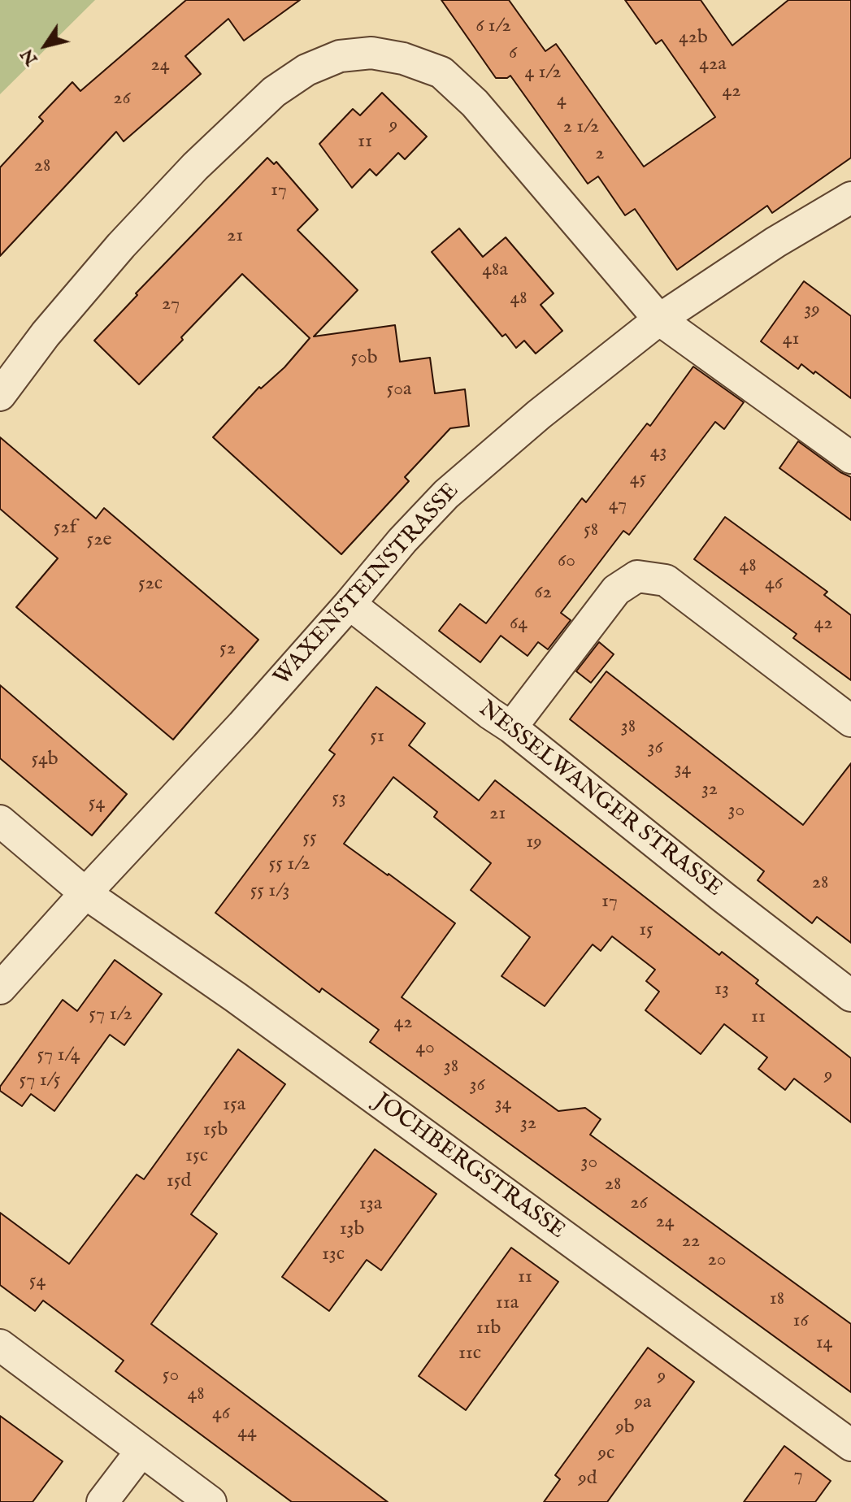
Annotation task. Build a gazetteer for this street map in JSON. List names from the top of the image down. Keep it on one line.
{"streets":{"street":["WAXENSTEINSTRASSE","NESSELWANGER STRASSE","JOCHBERGSTRASSE"]},"crossings":[["WAXENSTEINSTRASSE","NESSELWANGER STRASSE"],["WAXENSTEINSTRASSE","JOCHBERGSTRASSE"]],"house_numbers":["6 1/2","42b","6","42a","24","4 1/2","42","26","4","9","2 1/2","11","2","28","17","21","48a","48","27","39","41","50b","50a","43","45","47","52f","58","52e","60","48","52c","46","62","64","42","52","38","51","36","54b","34","32","53","54","30","21","55","19","55 1/2","28","55 1/3","17","15","13","57 1/2","11","42","40","57 1/4","38","9","57 1/5","36","34","15a","32","15b","15c","30","15d","28","26","13a","24","13b","22","13c","20","11","54","18","11a","16","11b","14","11c","50","9","48","9a","46","9b","44","9c","7","9d"],"north":"bottom left"}
